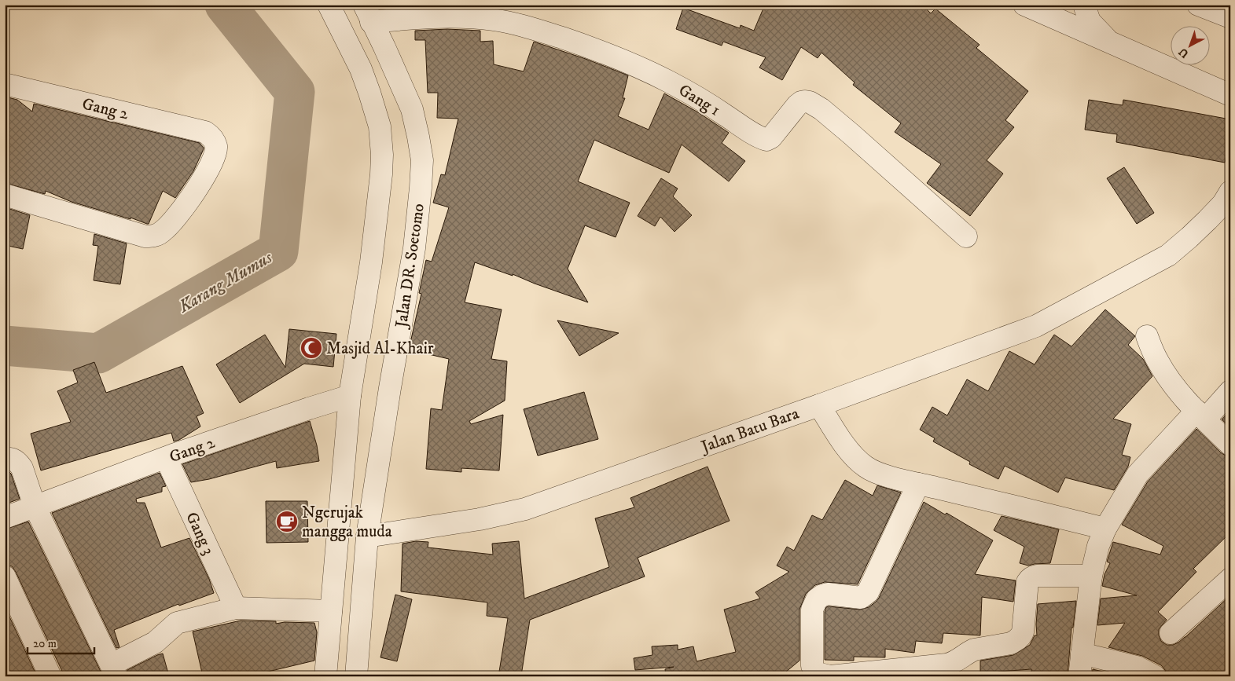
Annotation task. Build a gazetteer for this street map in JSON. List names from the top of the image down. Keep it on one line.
{"streets":{"street":["Gang 1","Gang 2","Jalan DR. Soetomo","Jalan Batu Bara","Gang 3"]},"crossings":[["Gang 1","Jalan DR. Soetomo"],["Gang 2","Gang 3"],["Jalan DR. Soetomo","Jalan Batu Bara"]],"water":["Karang Mumus"],"places":{"mosque":["Masjid Al-Khair"],"cafe":["Ngerujak mangga muda"]},"scale_bar":"20 m","north":"bottom left"}
